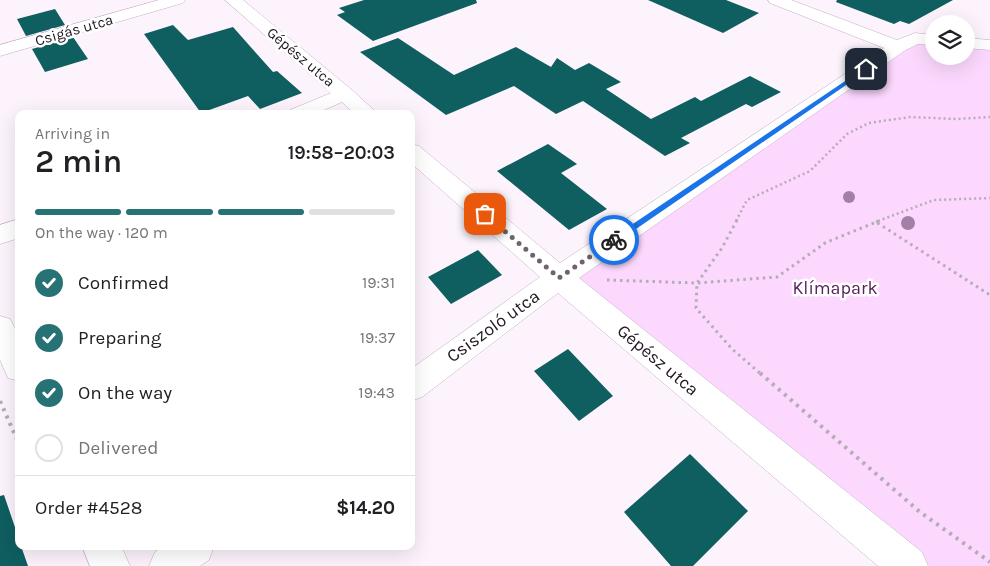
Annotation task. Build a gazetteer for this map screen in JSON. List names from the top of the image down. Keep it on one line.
{"streets":{"street":["Csigás utca","Gépész utca","Csiszoló utca"]},"crossings":[["Gépész utca","Csiszoló utca"]],"parks":["Klímapark"],"page":{"heading":["2 min","Arriving in","19:58–20:03"],"panel":["Order #4528","$14.20"],"bar":"On the way · 120 m","list":[["Confirmed","19:31"],["Preparing","19:37"],["On the way","19:43"],"Delivered"]}}
